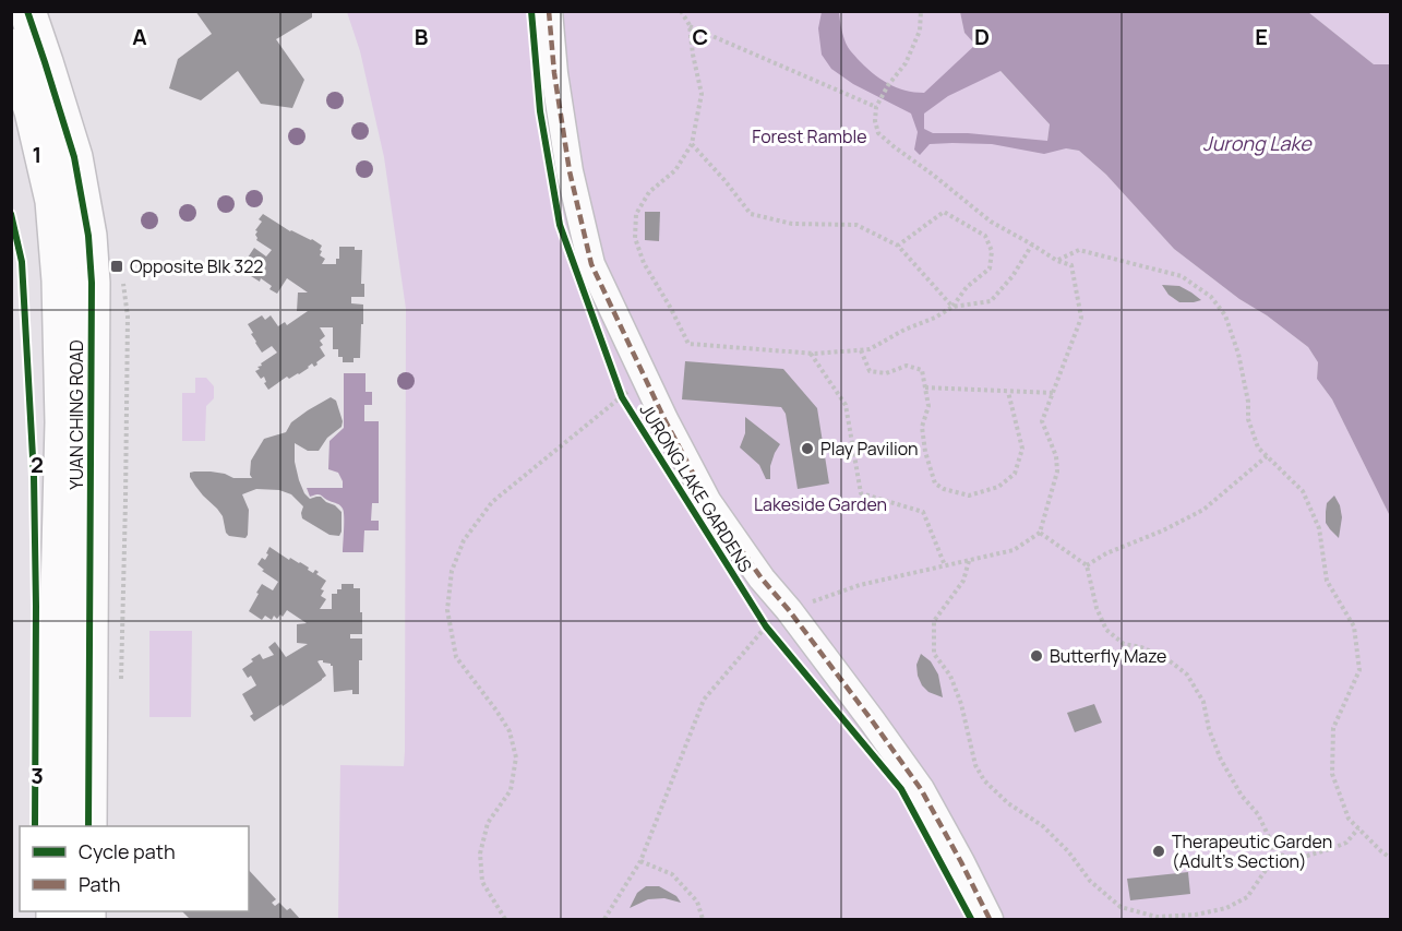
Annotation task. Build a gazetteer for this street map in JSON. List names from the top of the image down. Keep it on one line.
{"streets":{"street":["YUAN CHING ROAD"],"cycle path":["JURONG LAKE GARDENS"]},"water":["Jurong Lake"],"parks":["Forest Ramble","Lakeside Garden"],"places":{"transit":["Opposite Blk 322"],"other":["Play Pavilion","Butterfly Maze","Therapeutic Garden (Adult's Section)"]},"legend":["Cycle path","Path"],"grid":{"columns":["A","B","C","D","E"],"rows":["1","2","3"]}}
